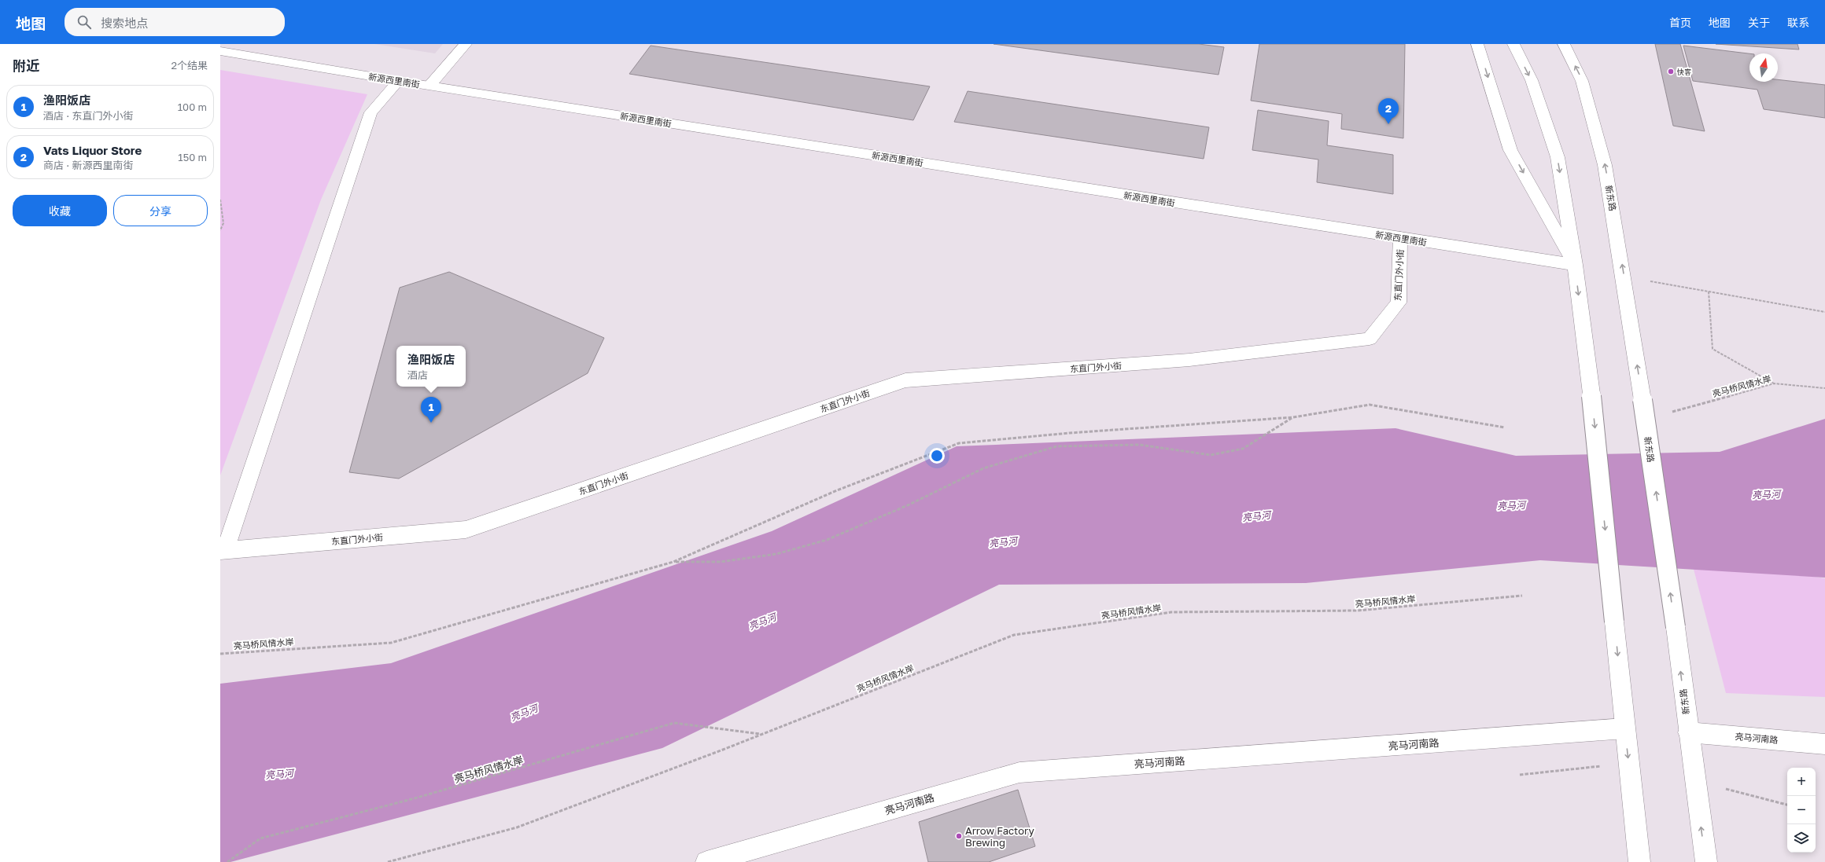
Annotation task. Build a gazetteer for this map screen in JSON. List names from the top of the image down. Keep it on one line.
{"streets":{"street":["新源西里南街","新东路","东直门外小街","亮马河南路"],"path":["亮马桥风情水岸"]},"crossings":[["新源西里南街","东直门外小街"],["新东路","亮马河南路"]],"water":["亮马河"],"places":["快客","Arrow Factory Brewing"],"north":"top","page":{"header":"地图","search":"搜索地点","nav":["首页","地图","关于","联系"],"heading":["附近","2个结果"],"list":[{"mark":"1","name":"渔阳饭店","note":"酒店 · 东直门外小街","value":"100 m"},{"mark":"2","name":"Vats Liquor Store","note":"商店 · 新源西里南街","value":"150 m"}],"pins":["2","1"],"buttons":["收藏","分享"],"popup":["渔阳饭店","酒店"],"map_buttons":["+","−"]}}
